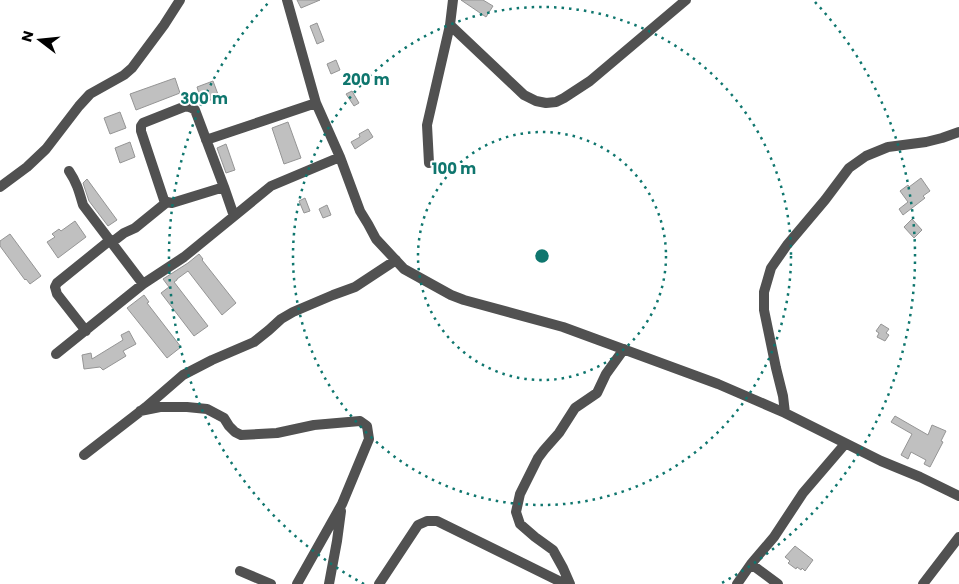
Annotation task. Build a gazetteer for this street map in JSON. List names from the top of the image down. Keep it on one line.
{"north":"left","rings":["200 m","300 m","100 m"]}
